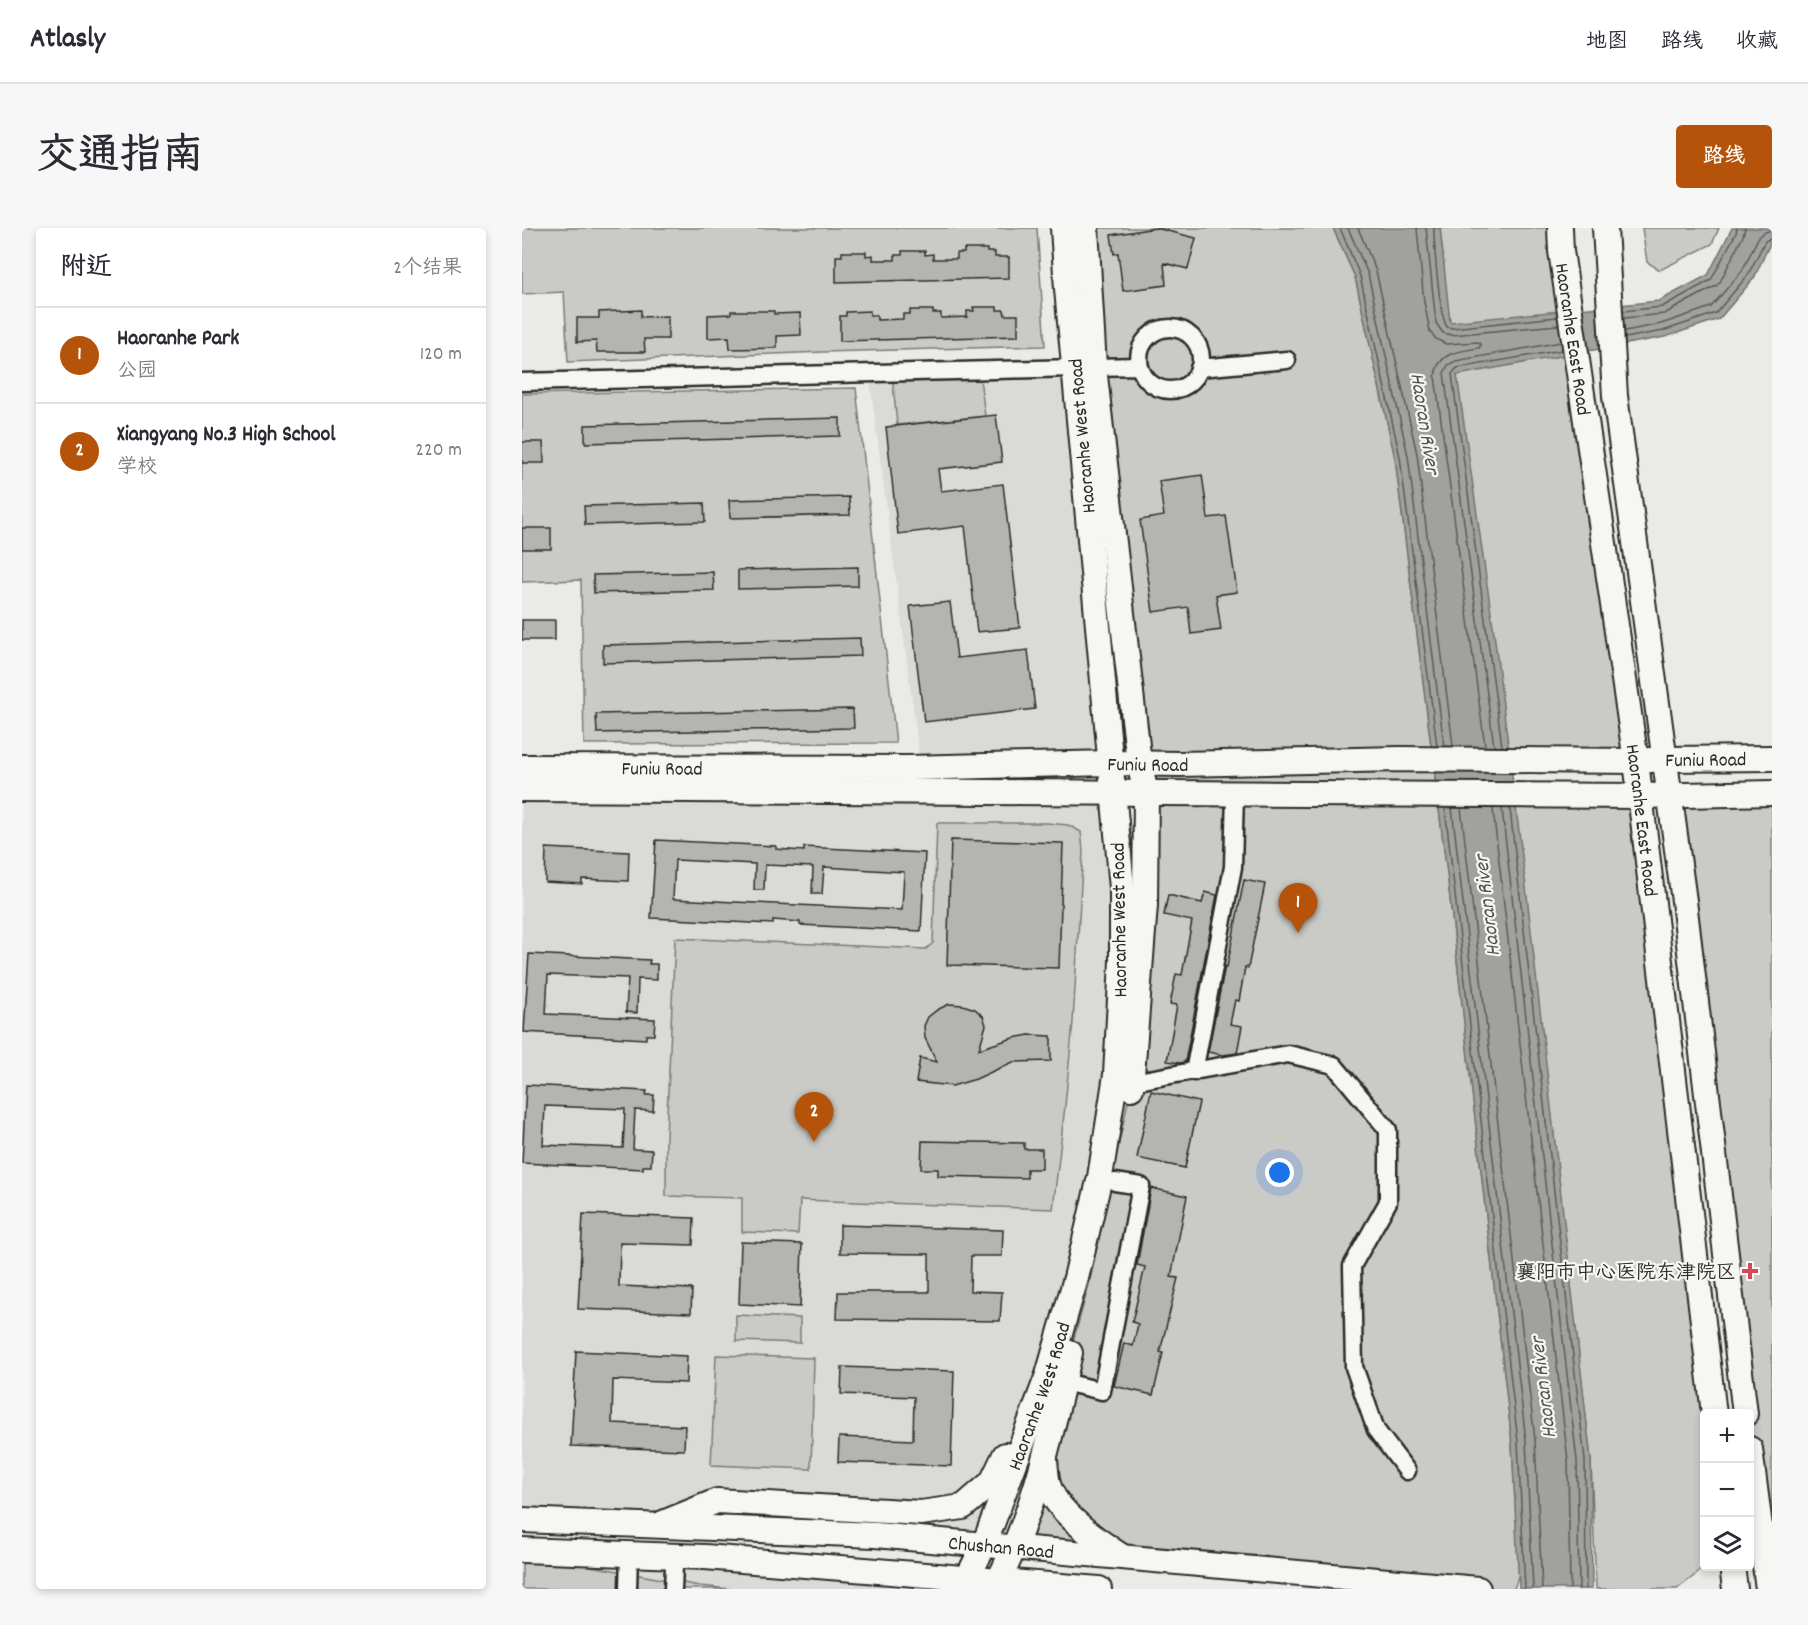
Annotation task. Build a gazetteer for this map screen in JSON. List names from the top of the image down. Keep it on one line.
{"streets":{"street":["Haoranhe East Road","Haoranhe West Road","Funiu Road","Chushan Road"]},"crossings":[["Haoranhe East Road","Funiu Road"],["Haoranhe West Road","Funiu Road"],["Haoranhe West Road","Chushan Road"]],"water":["Haoran River"],"places":{"health":["襄阳市中心医院东津院区"]},"page":{"header":"Atlasly","nav":["地图","路线","收藏"],"title":"交通指南","buttons":"路线","heading":["附近","2个结果"],"list":[{"mark":"1","name":"Haoranhe Park","note":"公园","value":"120 m"},{"mark":"2","name":"Xiangyang No.3 High School","note":"学校","value":"220 m"}],"pins":["1","2"],"map_buttons":["+","−"]}}
